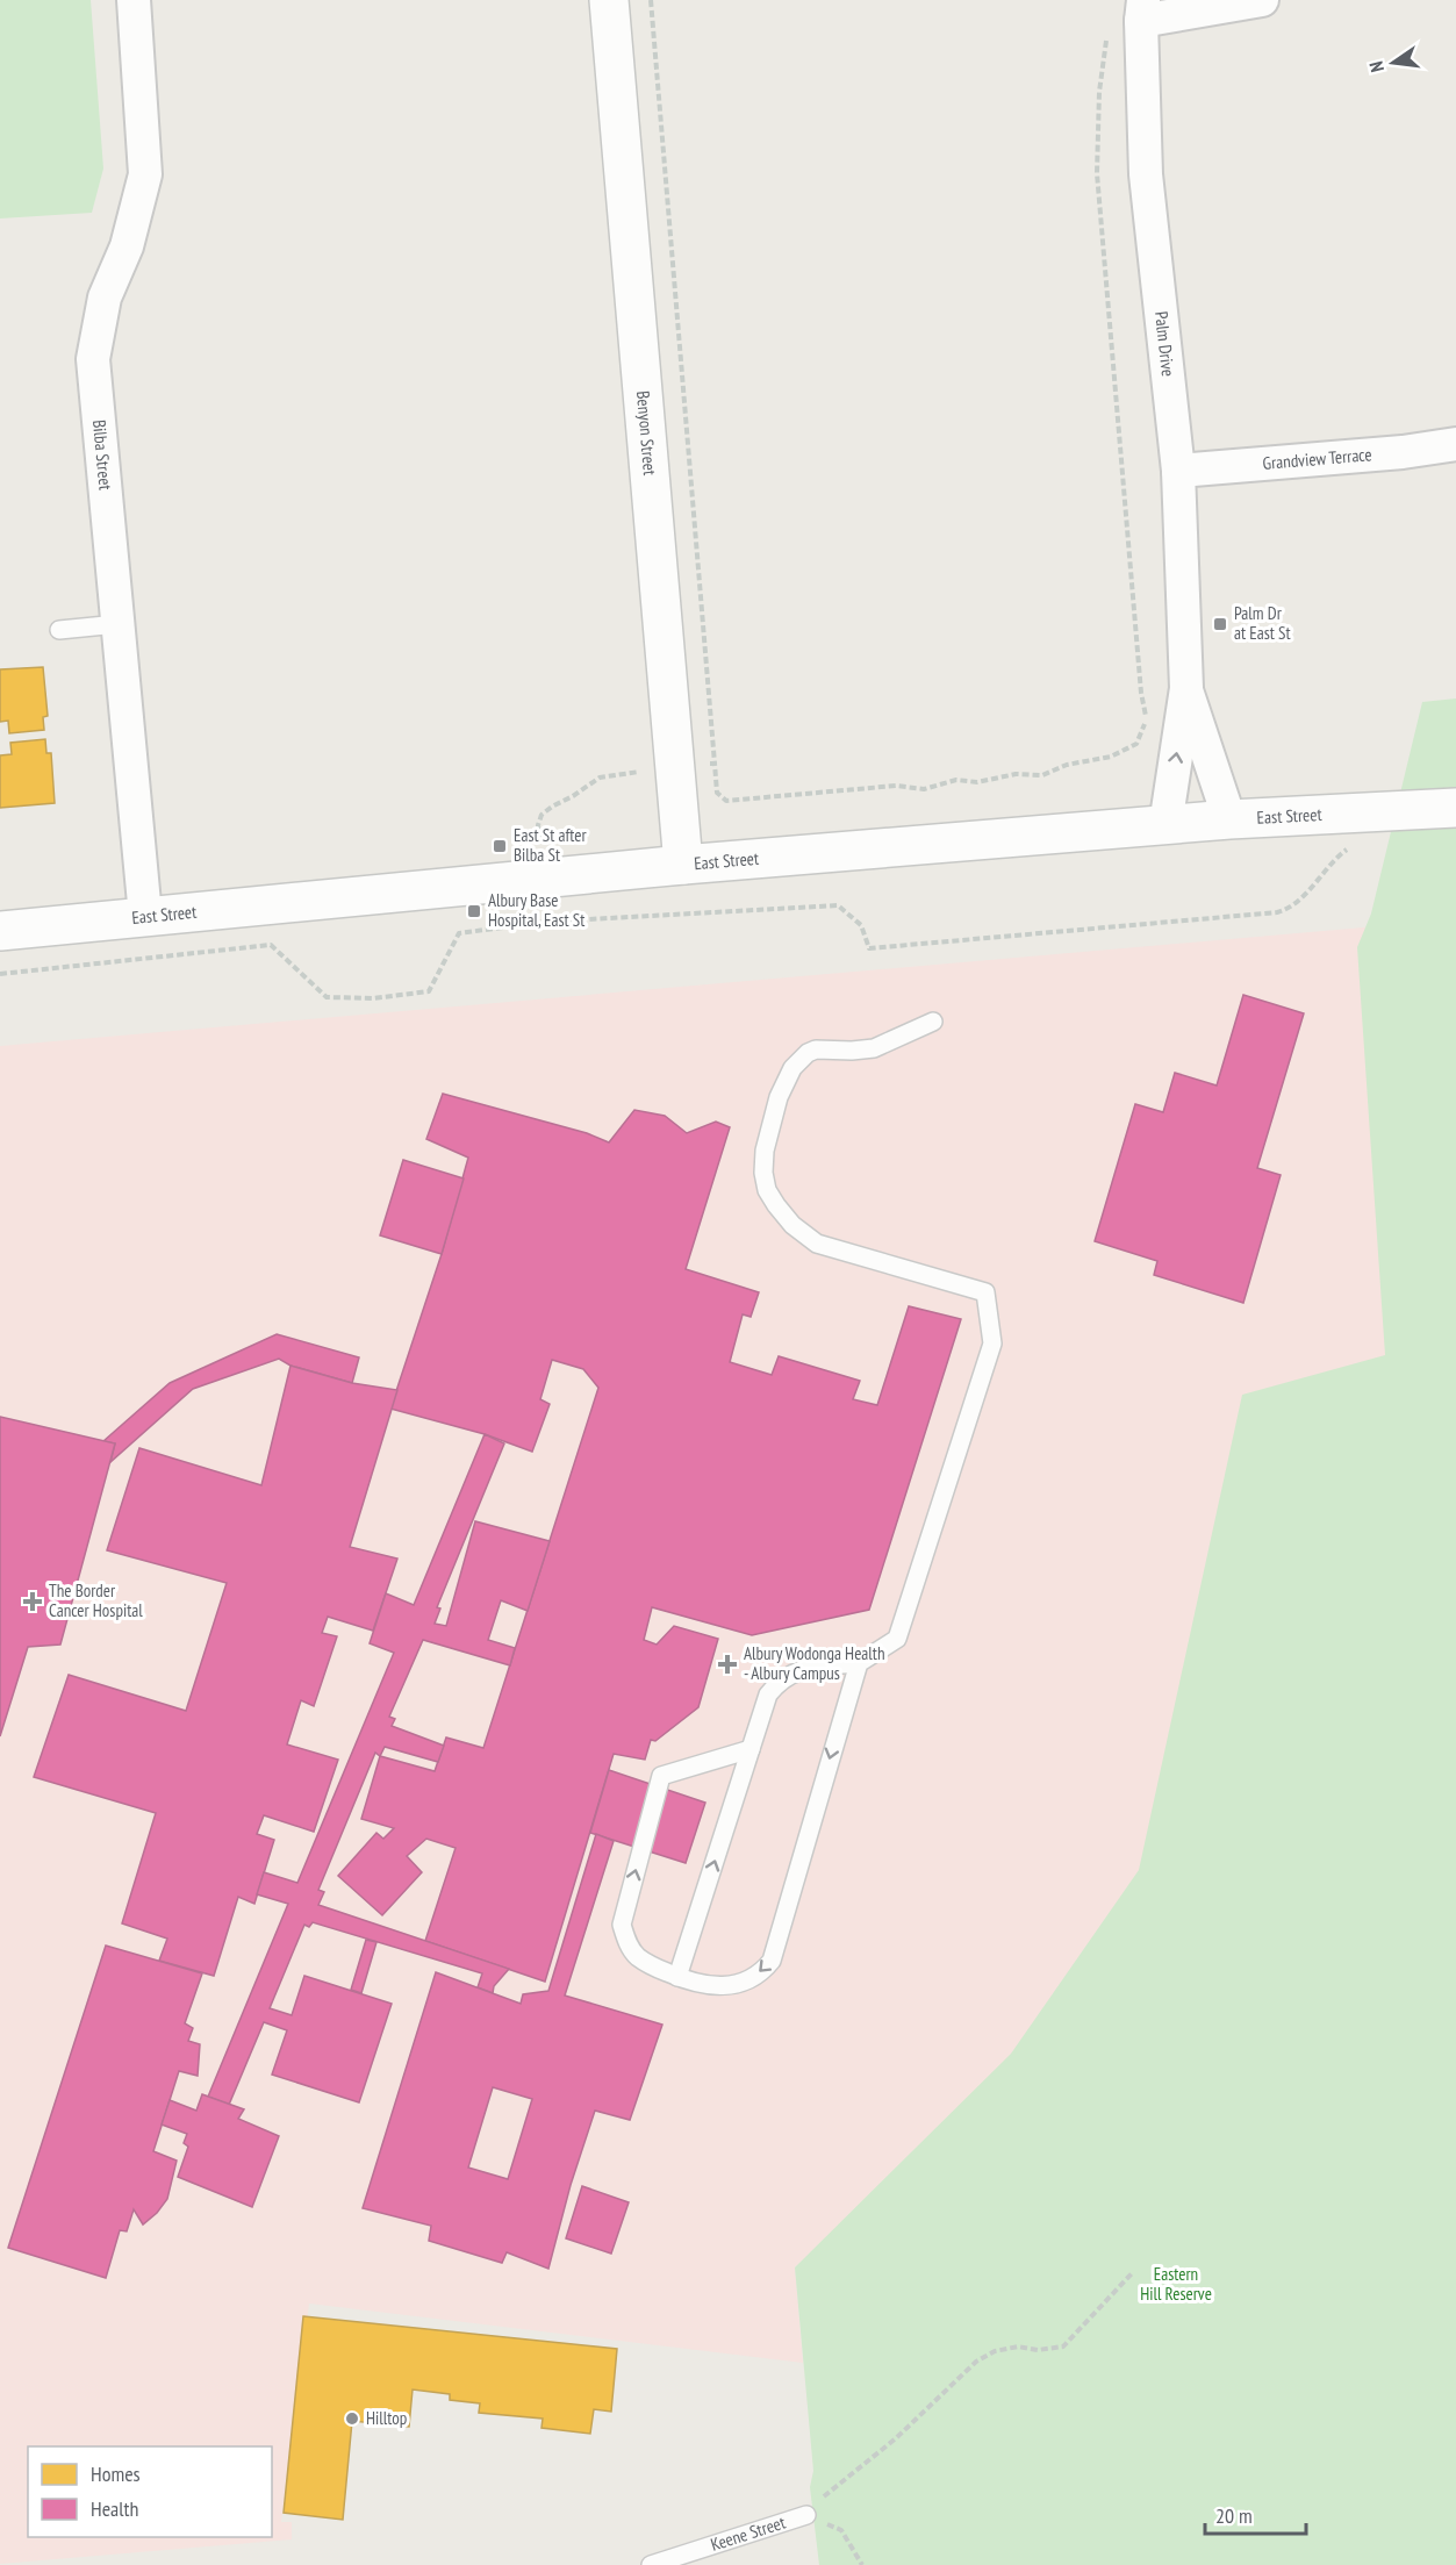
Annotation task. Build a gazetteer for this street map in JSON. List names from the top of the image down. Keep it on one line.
{"streets":{"main road":["Benyon Street","East Street"],"street":["Palm Drive","Bilba Street","Grandview Terrace"],"lane":["Keene Street"]},"crossings":[["Palm Drive","Grandview Terrace"],["Palm Drive","East Street"],["Benyon Street","East Street"],["Bilba Street","East Street"]],"parks":["Eastern Hill Reserve"],"places":{"transit":["Palm Dr at East St","East St after Bilba St","Albury Base Hospital, East St"],"health":["The Border Cancer Hospital","Albury Wodonga Health - Albury Campus"],"other":["Hilltop"]},"legend":["Homes","Health"],"scale_bar":"20 m","north":"left"}
